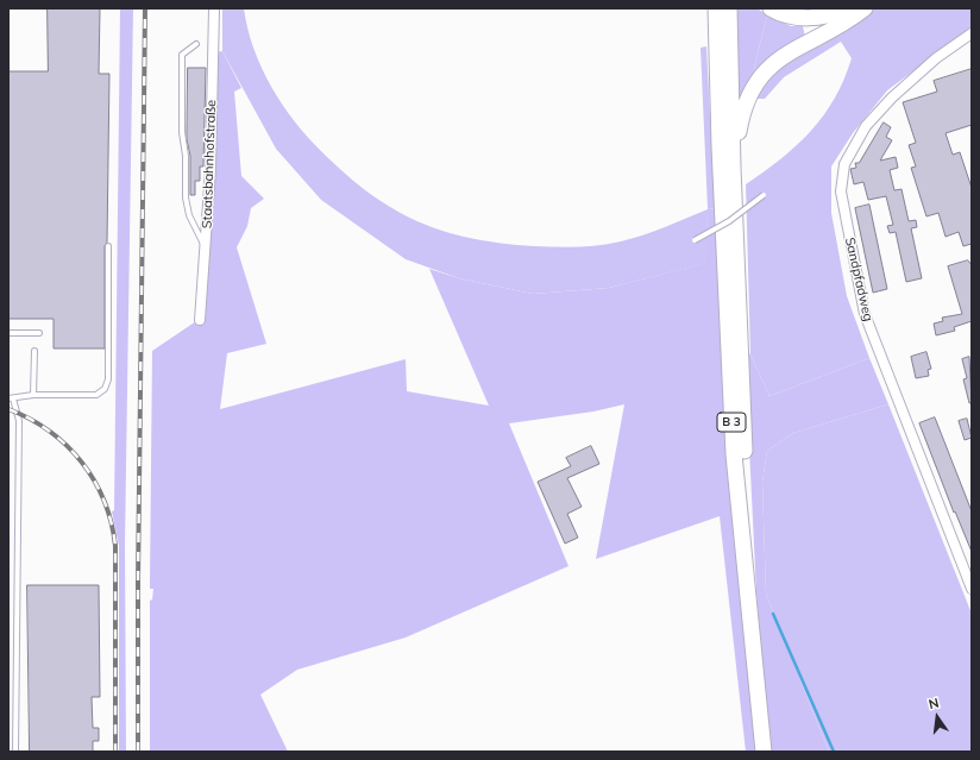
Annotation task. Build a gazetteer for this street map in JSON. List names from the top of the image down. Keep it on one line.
{"streets":{"main road":["B 3"],"street":["Staatsbahnhofstraße","Sandpfadweg"]},"north":"top"}
